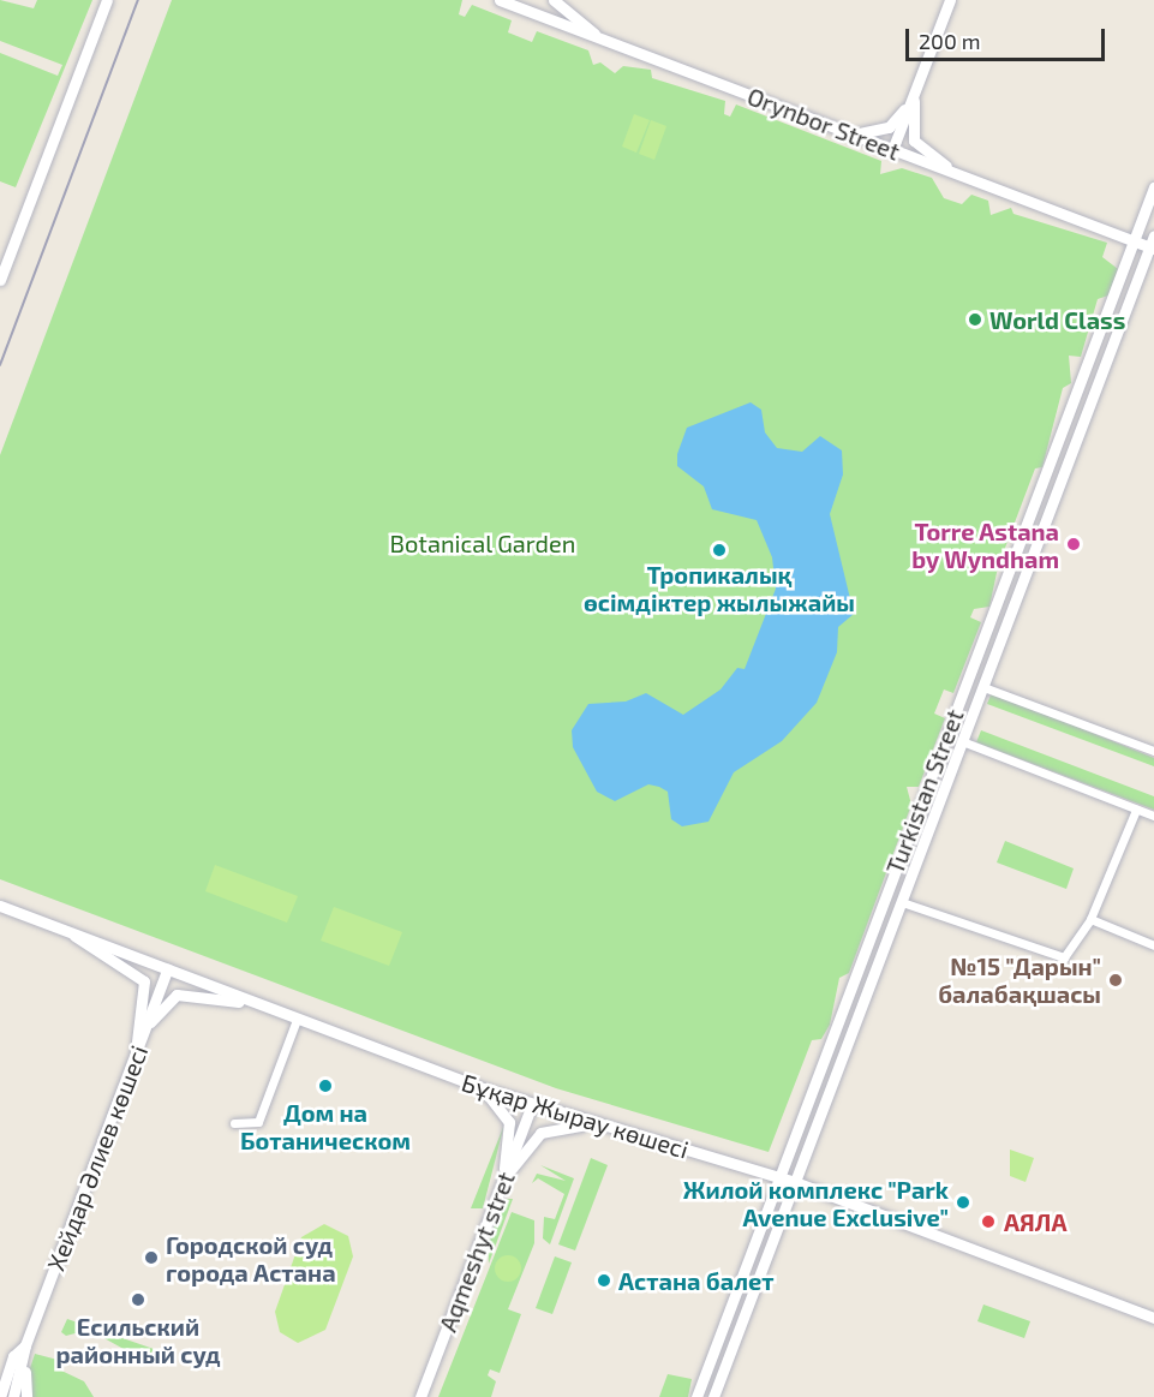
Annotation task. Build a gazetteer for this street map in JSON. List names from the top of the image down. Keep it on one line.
{"streets":{"street":["Orynbor Street","Turkistan Street","Бұқар Жырау көшесі","Хейдар Әлиев көшесі","Aqmeshyt stret"]},"crossings":[["Orynbor Street","Turkistan Street"],["Turkistan Street","Бұқар Жырау көшесі"],["Бұқар Жырау көшесі","Хейдар Әлиев көшесі"],["Бұқар Жырау көшесі","Aqmeshyt stret"]],"parks":["Botanical Garden"],"places":["World Class","Torre Astana by Wyndham","Тропикалық өсімдіктер жылыжайы","№15 \"Дарын\" балабақшасы","Дом на Ботаническом","Жилой комплекс \"Park Avenue Exclusive\"","АЯЛА","Городской суд города Астана","Астана балет","Есильский районный суд"],"scale_bar":"200 m"}
